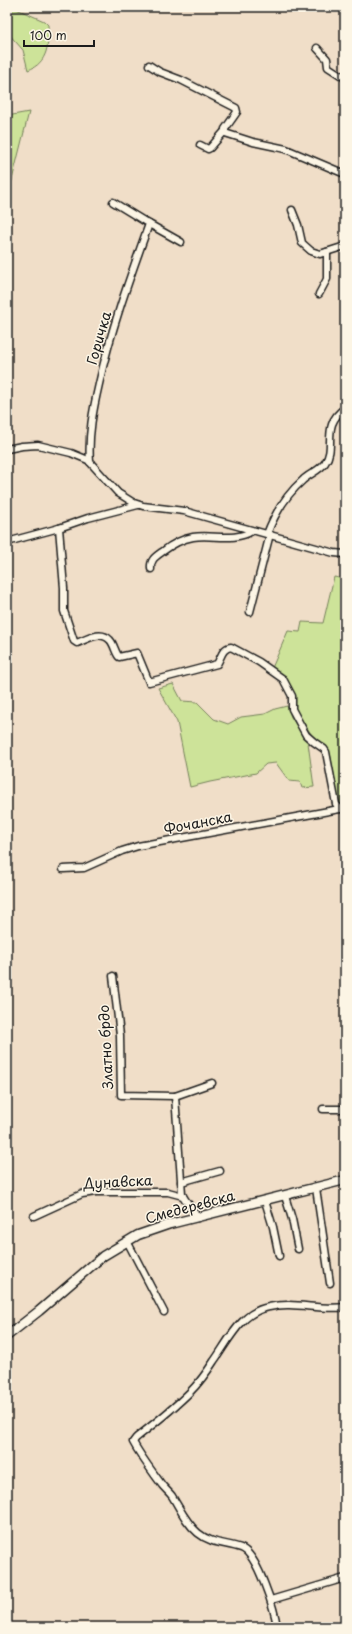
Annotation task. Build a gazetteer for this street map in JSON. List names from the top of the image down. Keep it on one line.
{"streets":{"main road":["Смедеревска"],"street":["Горичка","Фочанска","Златно брдо","Дунавска"]},"scale_bar":"100 m"}
